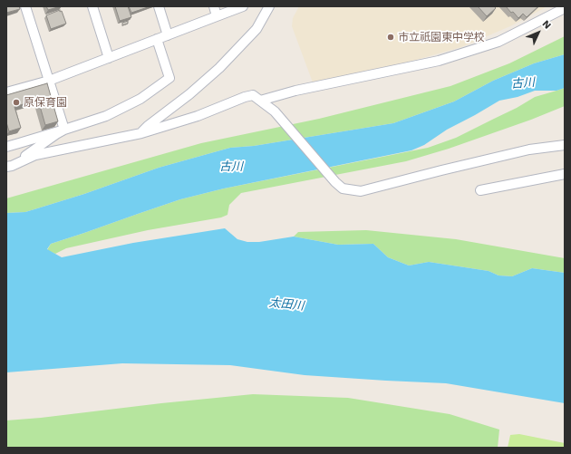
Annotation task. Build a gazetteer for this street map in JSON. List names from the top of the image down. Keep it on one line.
{"water":["古川","太田川"],"places":["市立祇園東中学校","原保育園"],"north":"top right"}
